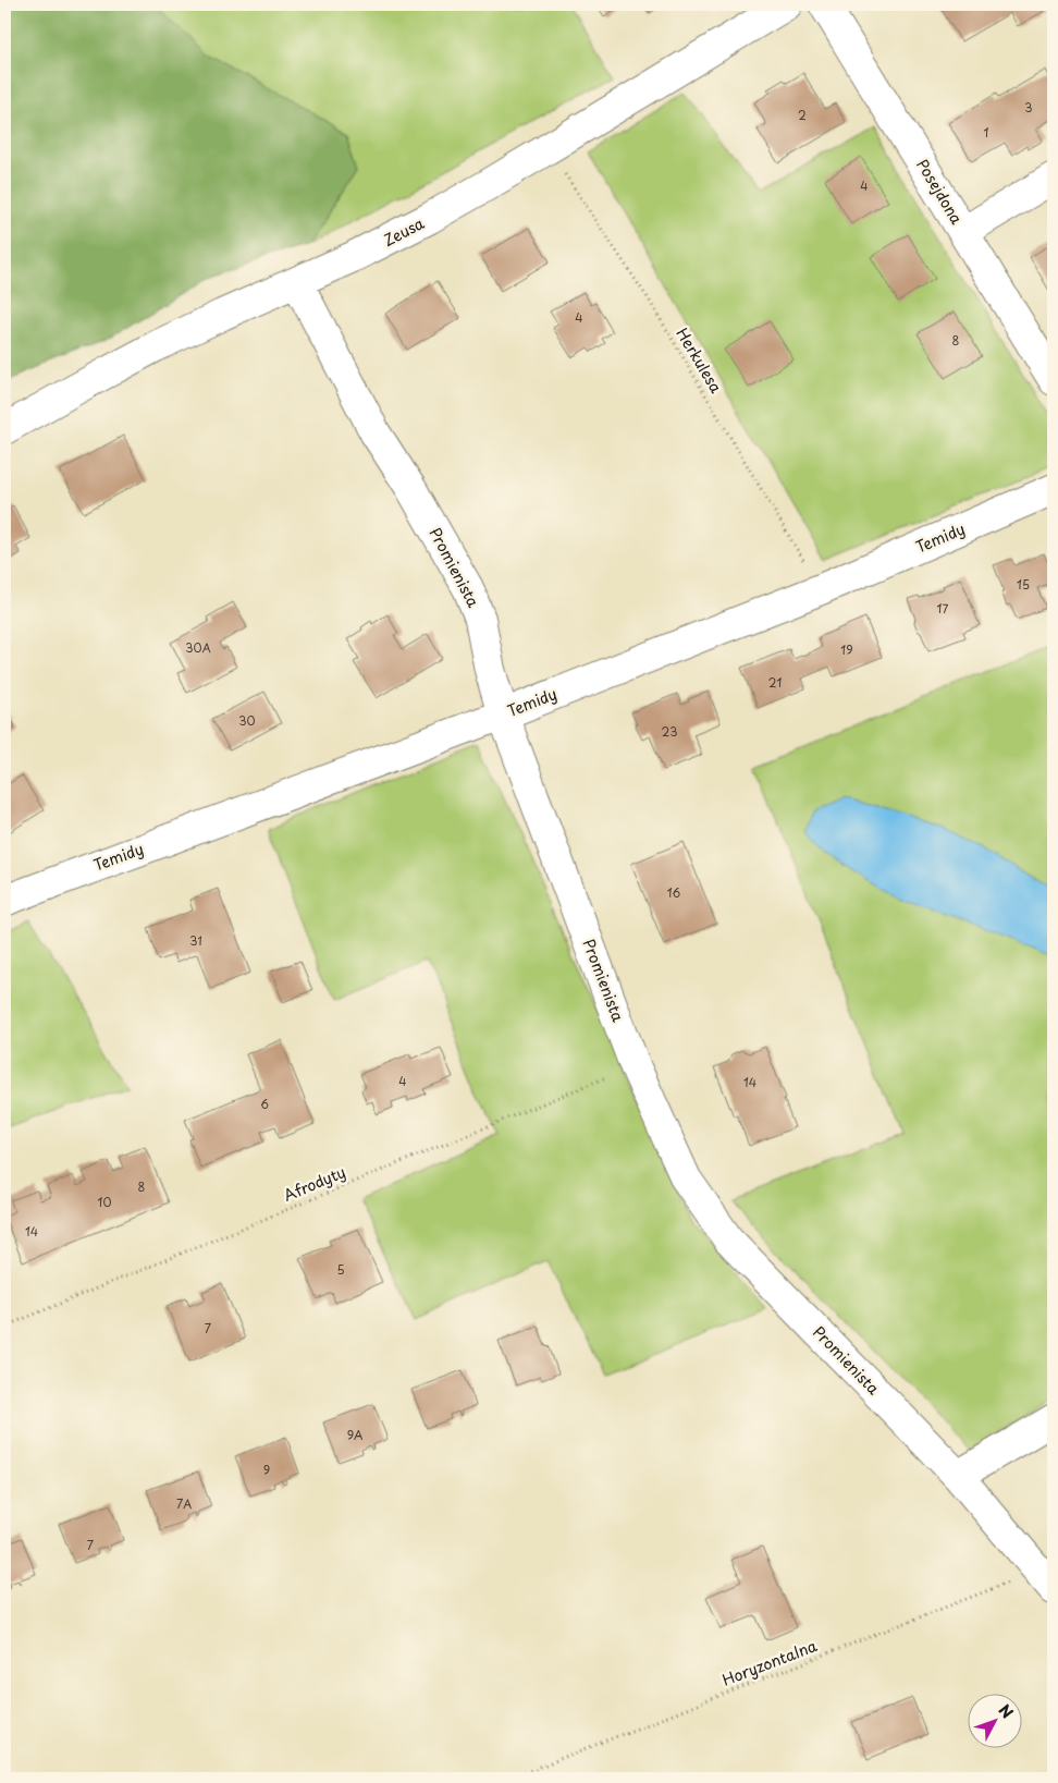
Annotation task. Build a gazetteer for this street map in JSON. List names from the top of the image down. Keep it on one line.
{"streets":{"street":["Posejdona","Zeusa","Temidy","Promienista"],"path":["Herkulesa","Afrodyty","Horyzontalna"]},"crossings":[["Zeusa","Herkulesa"],["Zeusa","Promienista"],["Herkulesa","Temidy"],["Temidy","Promienista"],["Promienista","Afrodyty"],["Promienista","Horyzontalna"]],"house_numbers":["3","2","1","4","4","8","15","17","30A","19","21","30","23","16","31","4","14","6","8","10","14","5","7","9A","9","7A","7"],"north":"top right"}
